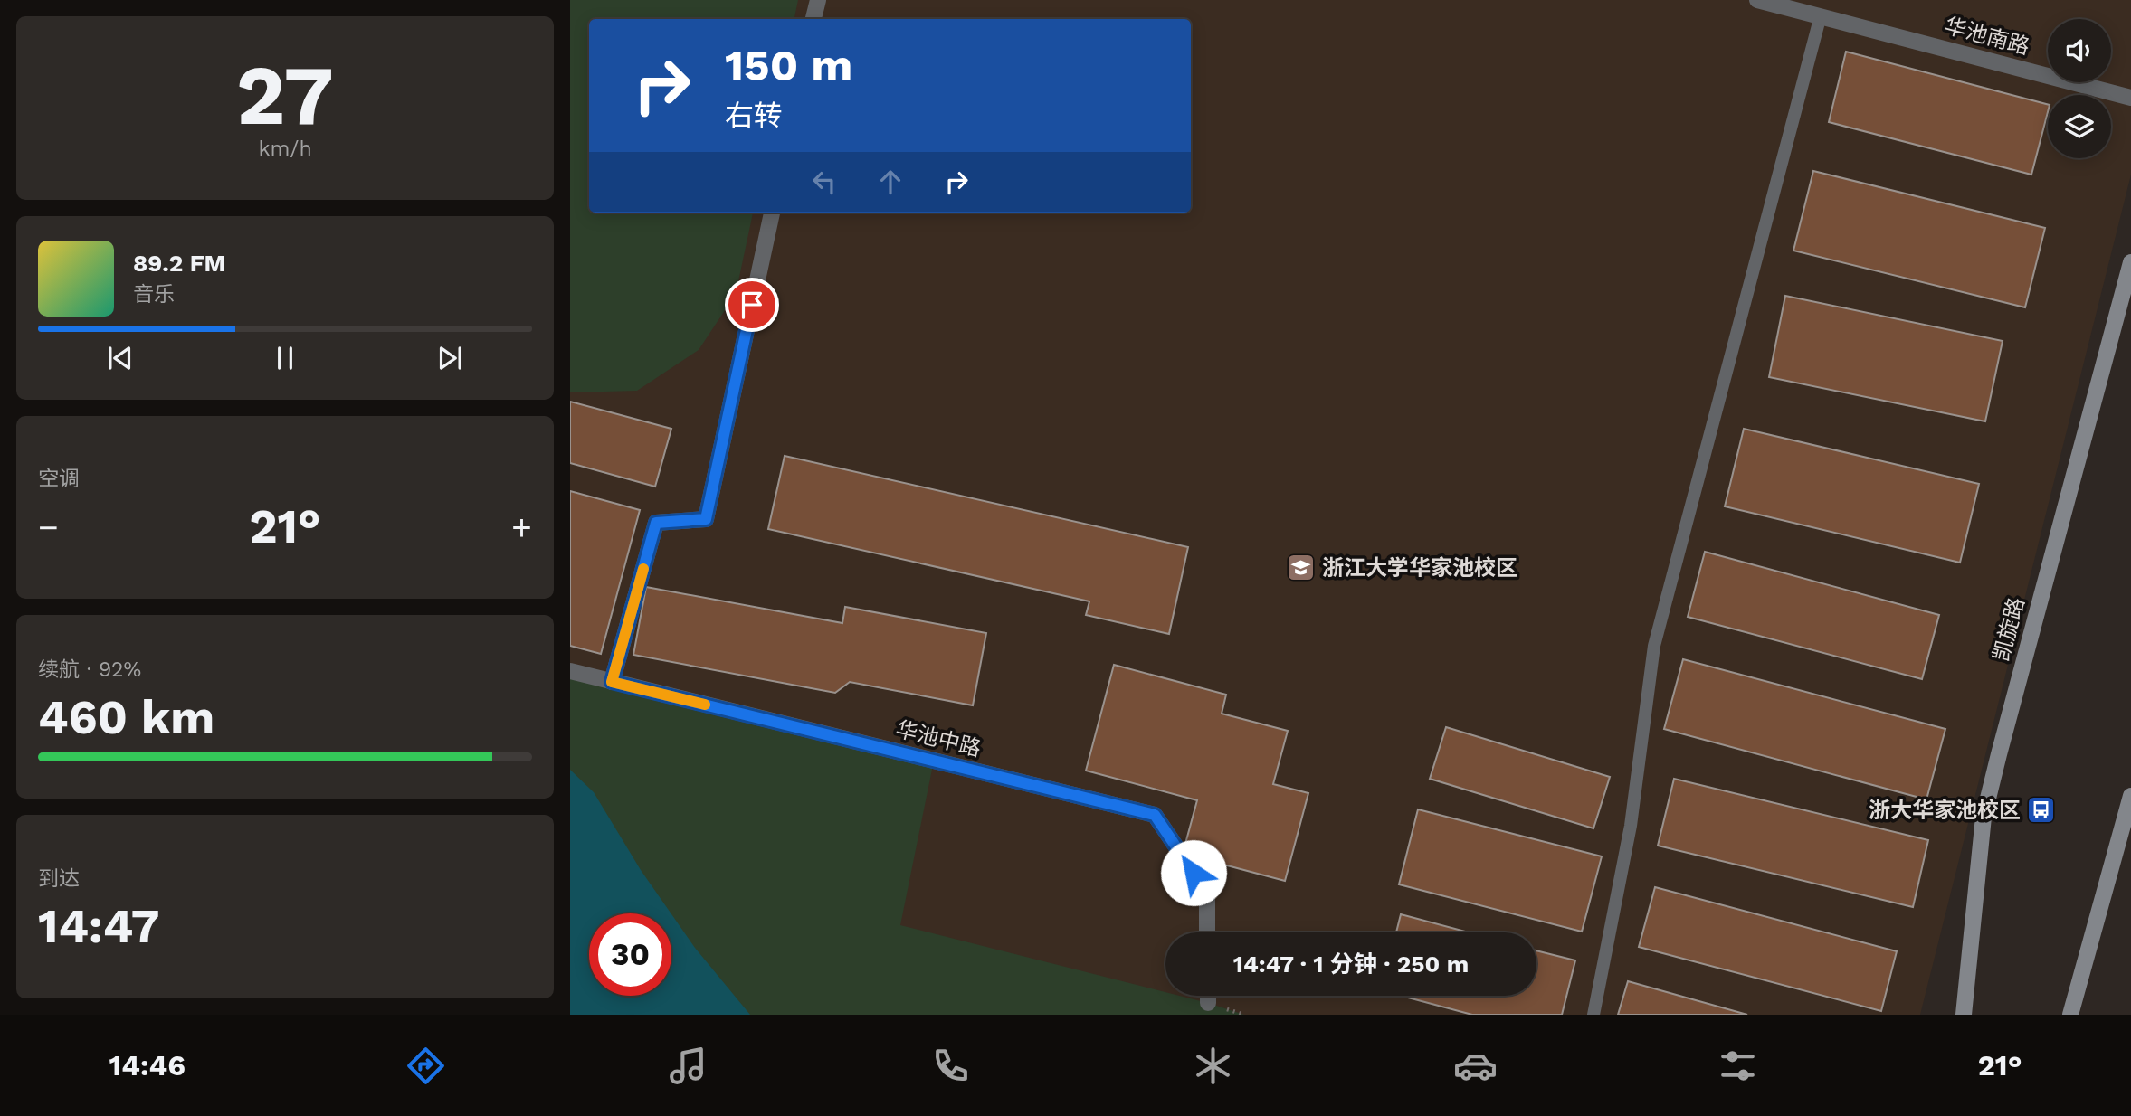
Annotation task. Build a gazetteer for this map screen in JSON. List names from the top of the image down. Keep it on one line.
{"streets":{"main road":["凯旋路"],"street":["华池南路","华池中路"]},"places":{"school or university":["浙江大学华家池校区"],"bus stop":["浙大华家池校区"]},"page":{"tile":[["27","km/h"],"空调",["续航 · 92%","460 km"],["到达","14:47"]],"turn":["150 m","右转"],"song":["89.2 FM","音乐"],"heat":["−","21°","+"],"limit":"30","trip":"14:47 · 1 分钟 · 250 m","tabs":["14:46","21°"]}}
